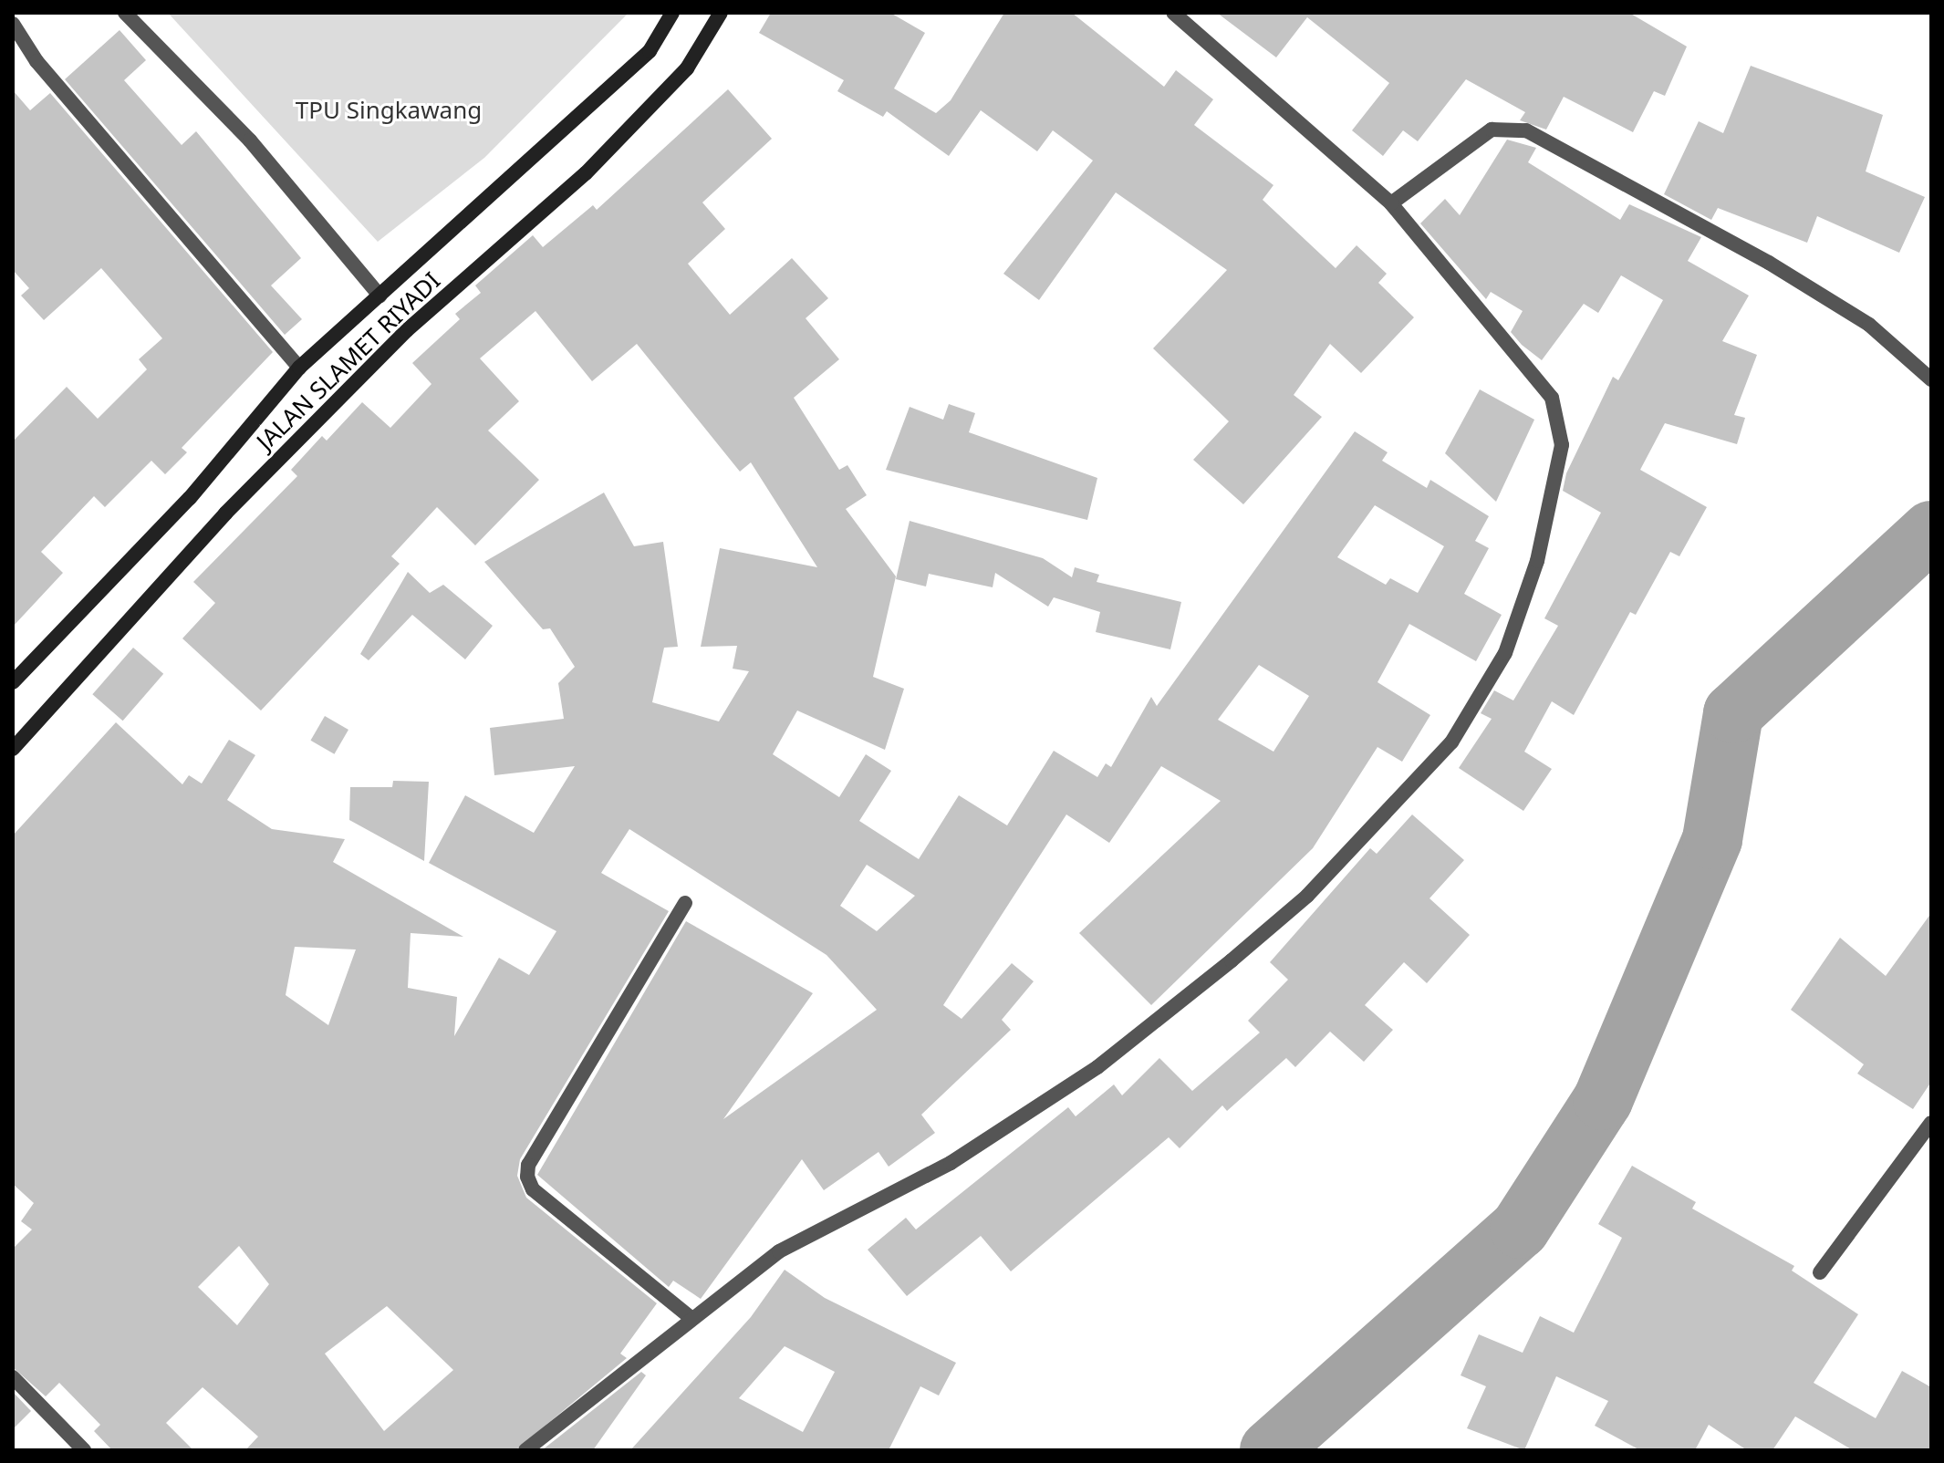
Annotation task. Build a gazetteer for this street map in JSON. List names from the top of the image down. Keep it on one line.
{"streets":{"main road":["JALAN SLAMET RIYADI"]},"parks":["TPU Singkawang"]}
